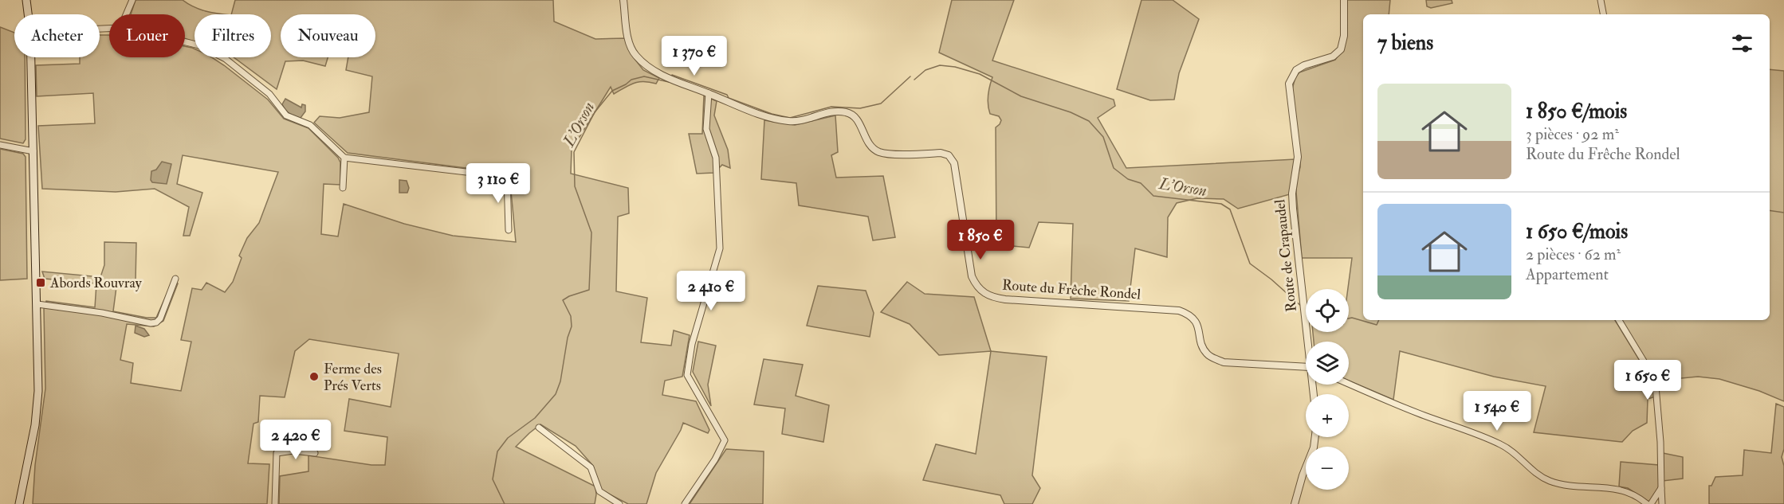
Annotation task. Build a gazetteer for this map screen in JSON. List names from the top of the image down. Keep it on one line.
{"streets":{"street":["Route de Crapaudel","Route du Frêche Rondel"]},"water":["L’Orson"],"places":{"transit":["Abords Rouvray"],"other":["Ferme des Prés Verts"]},"page":{"chip":["Acheter","Louer","Filtres","Nouveau"],"heading":"7 biens","price":["1 370 €","3 110 €","1 850 €","2 410 €","1 650 €","1 540 €","2 420 €"],"list":[{"name":"1 850 €/mois","note":"3 pièces · 92 m² · Route du Frêche Rondel"},{"name":"1 650 €/mois","note":"2 pièces · 62 m² · Appartement"}],"map_buttons":["+","−"]}}
